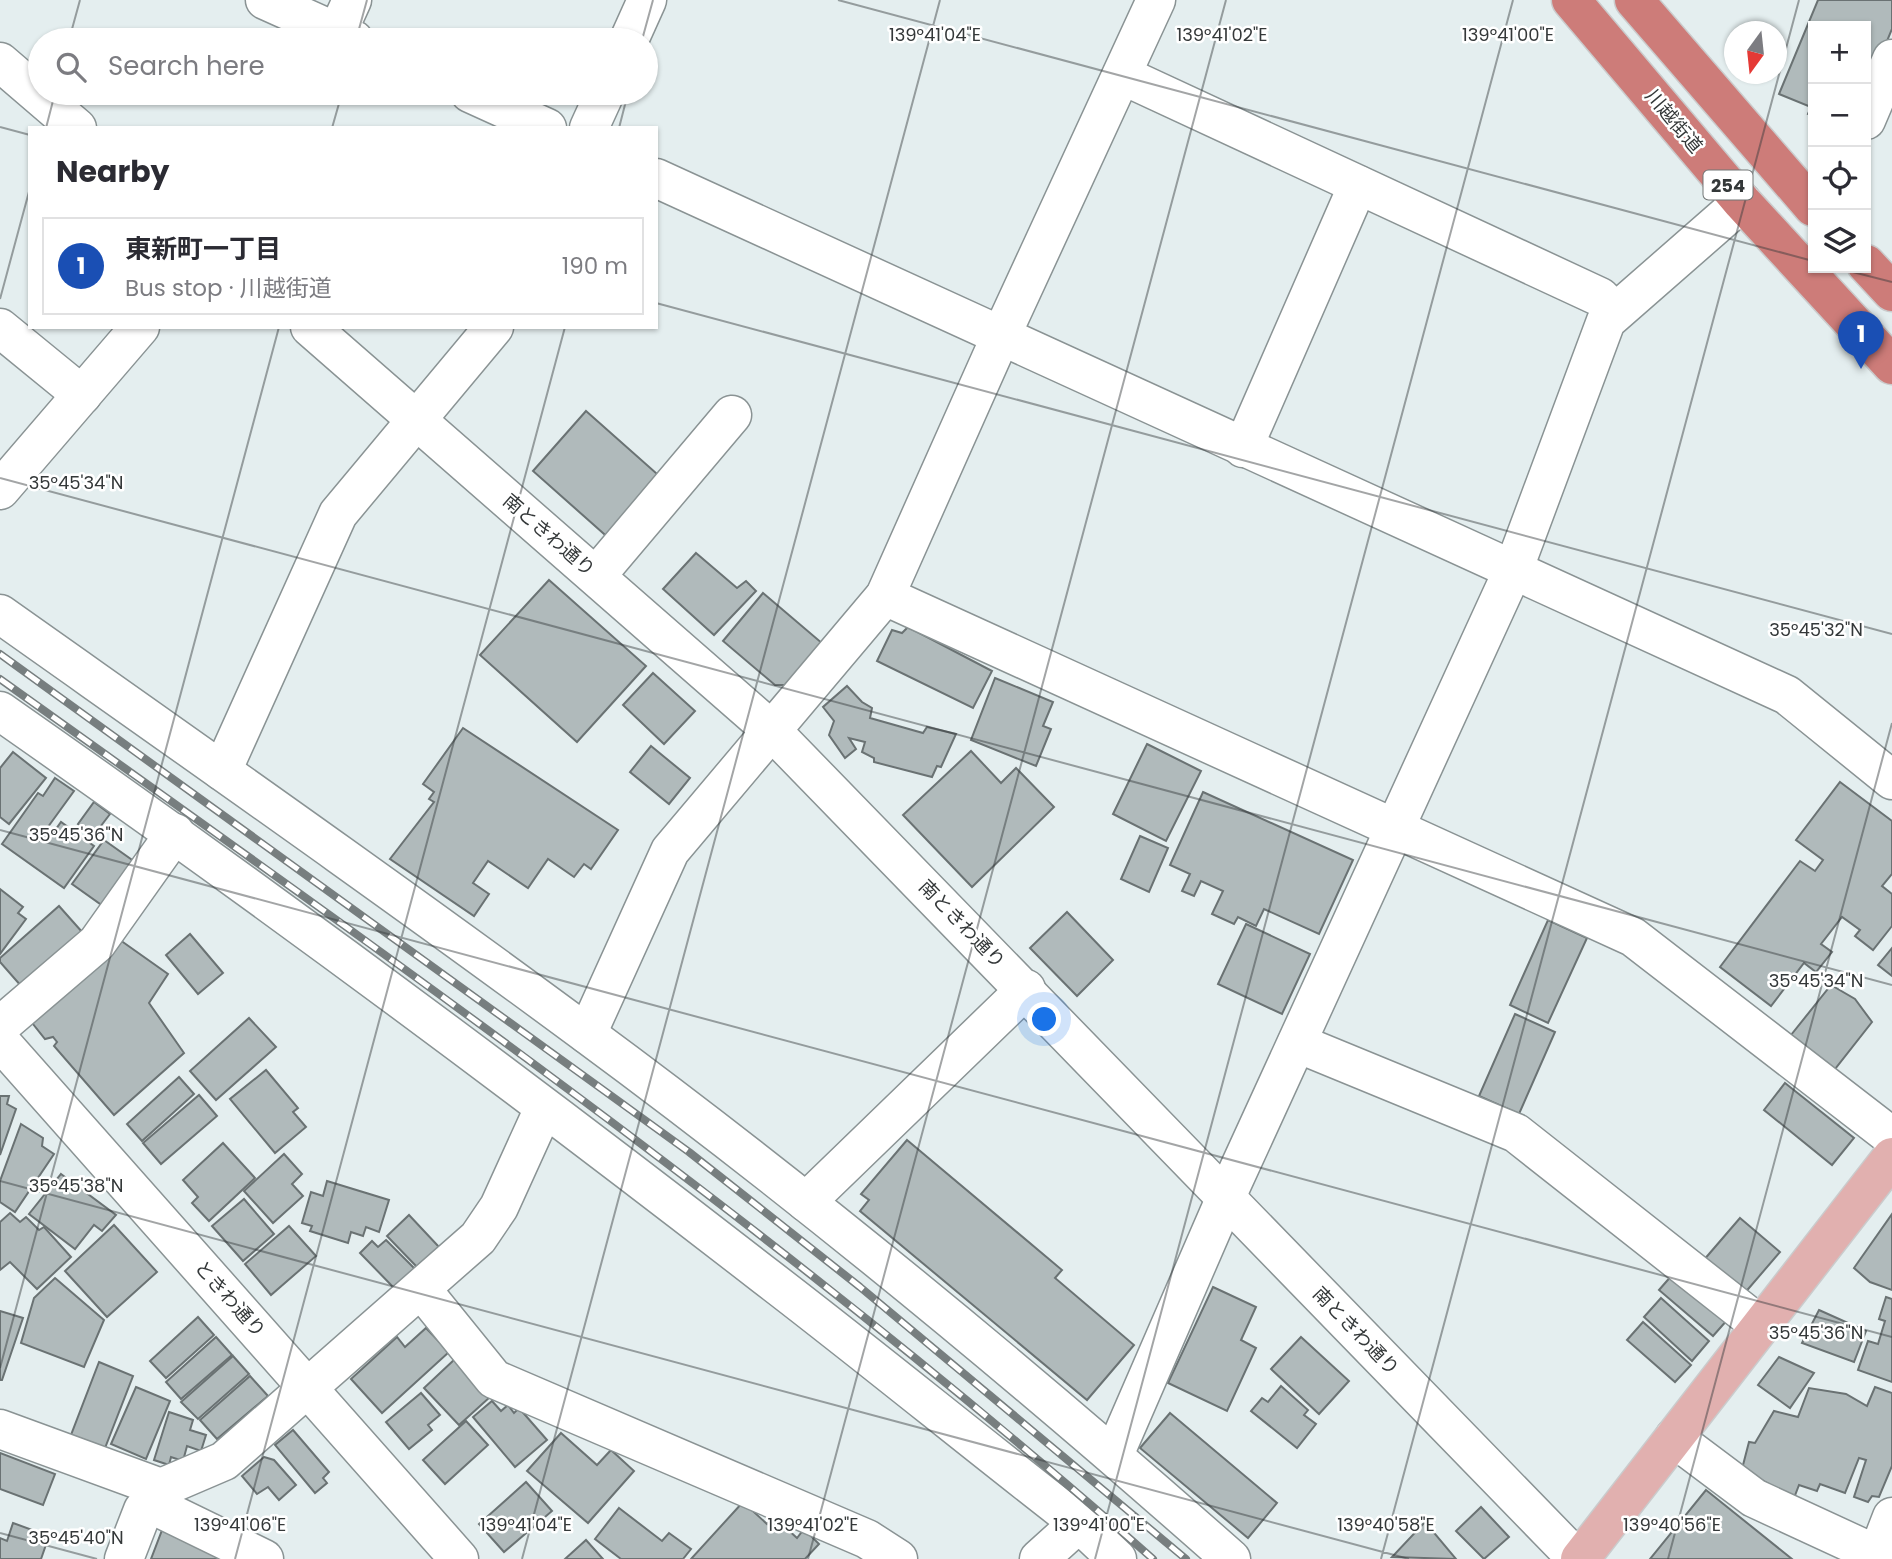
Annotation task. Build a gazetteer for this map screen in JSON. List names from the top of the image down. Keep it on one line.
{"streets":{"highway":["川越街道","254"],"street":["南ときわ通り","ときわ通り"]},"north":"bottom","page":{"map_buttons":["+","−"],"search":"Search here","heading":"Nearby","list":[{"mark":"1","name":"東新町一丁目","note":"Bus stop · 川越街道","value":"190 m"}],"pins":"1"},"coordinates":["139°41'04\"E","139°41'02\"E","139°41'00\"E","35°45'34\"N","35°45'32\"N","35°45'36\"N","35°45'38\"N","139°41'06\"E","139°40'58\"E","139°40'56\"E","35°45'40\"N"]}
